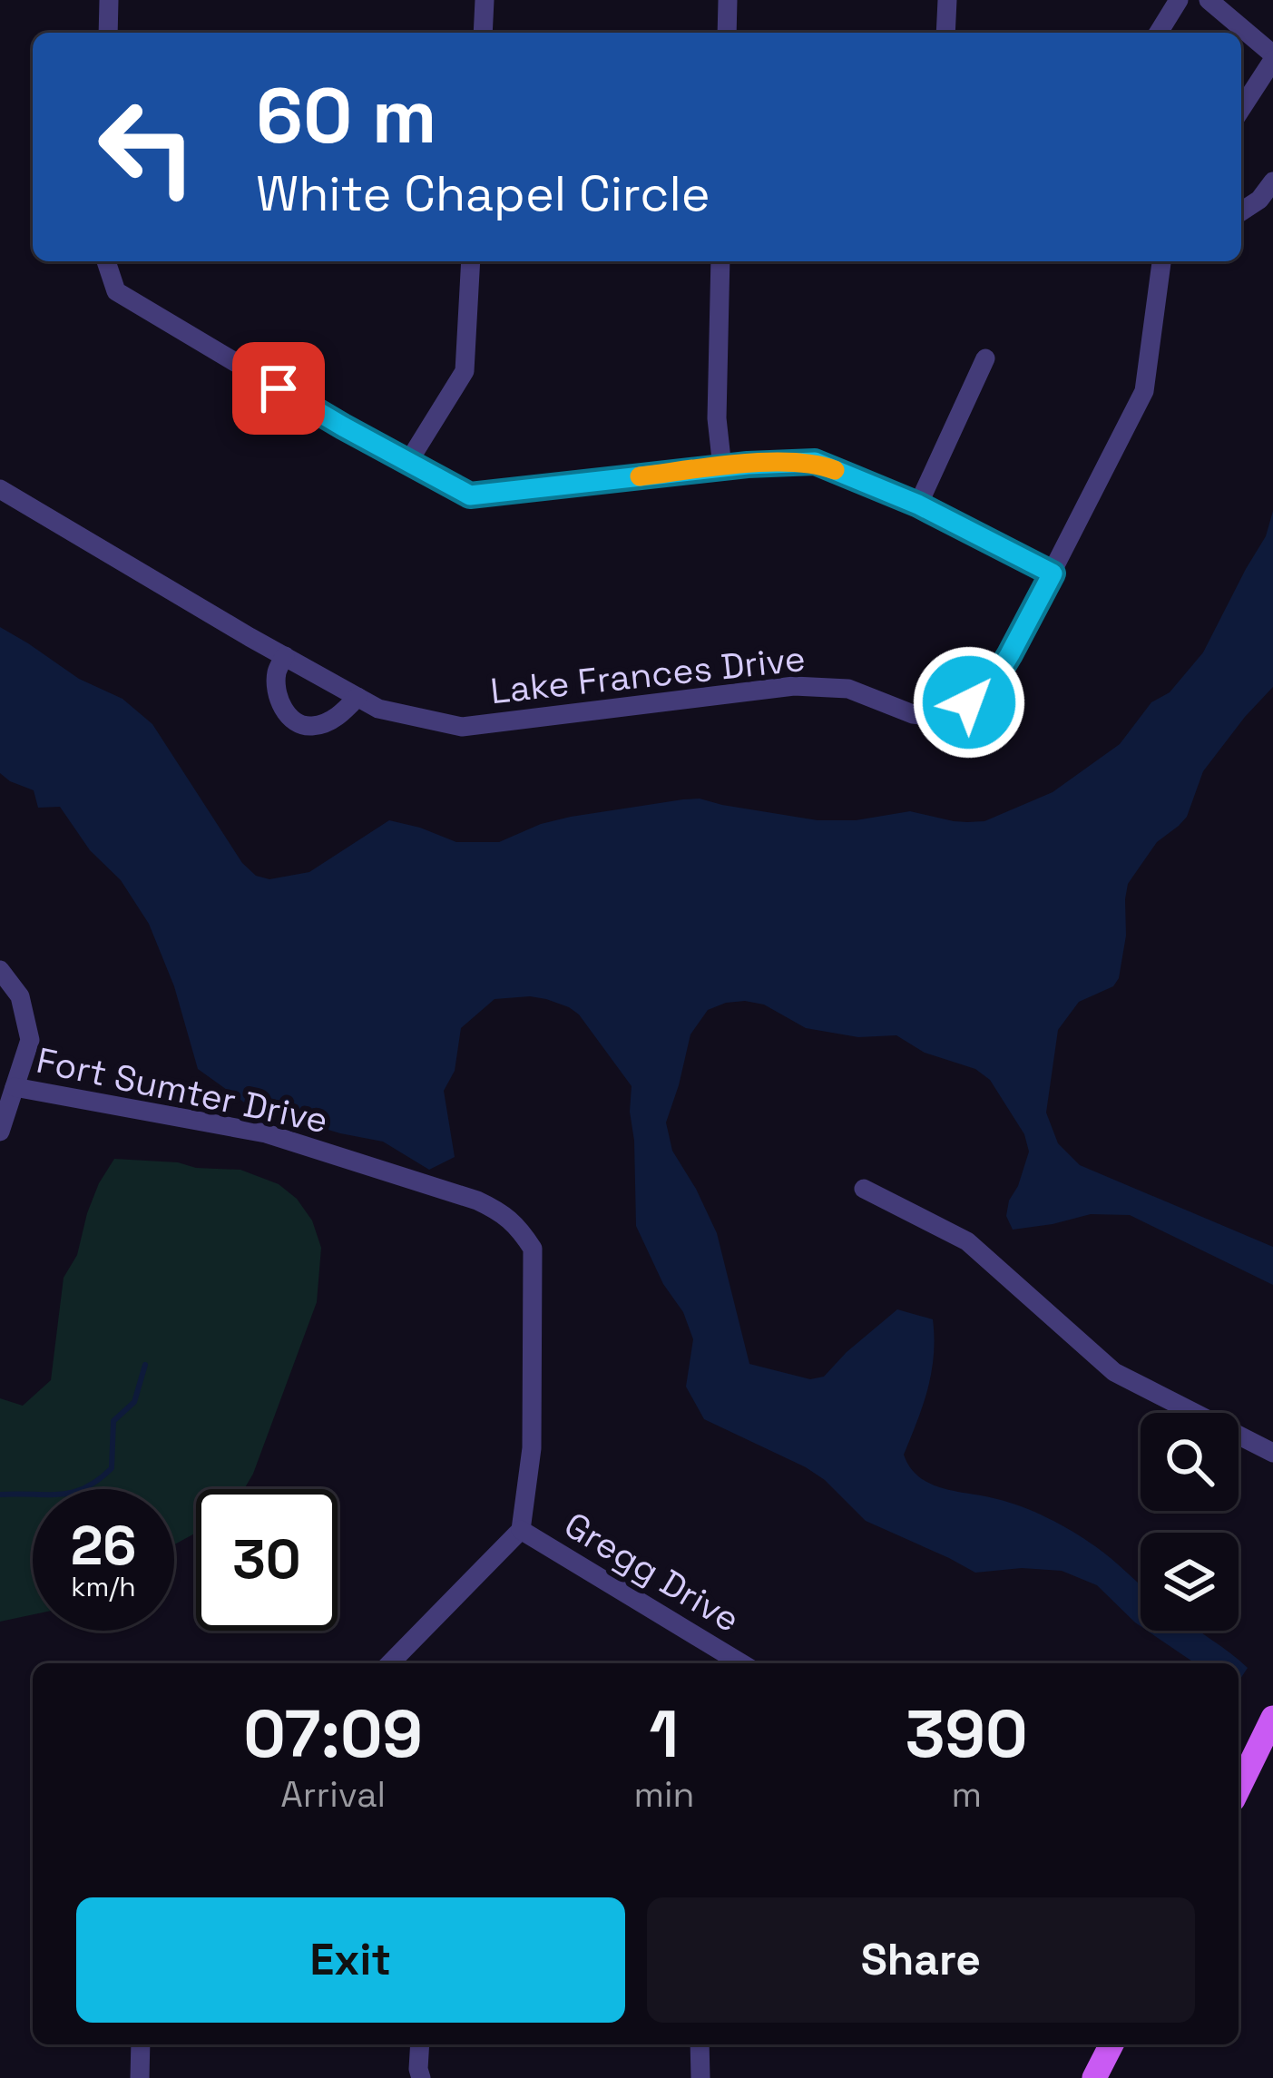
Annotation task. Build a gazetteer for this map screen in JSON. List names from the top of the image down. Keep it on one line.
{"streets":{"street":["Lake Frances Drive","Fort Sumter Drive","Gregg Drive"]},"crossings":[["Fort Sumter Drive","Gregg Drive"]],"page":{"turn":["60 m","White Chapel Circle"],"speed":"26 km/h","limit":"30","eta":["07:09","Arrival","1","min","390","m"],"buttons":["Exit","Share"]}}
